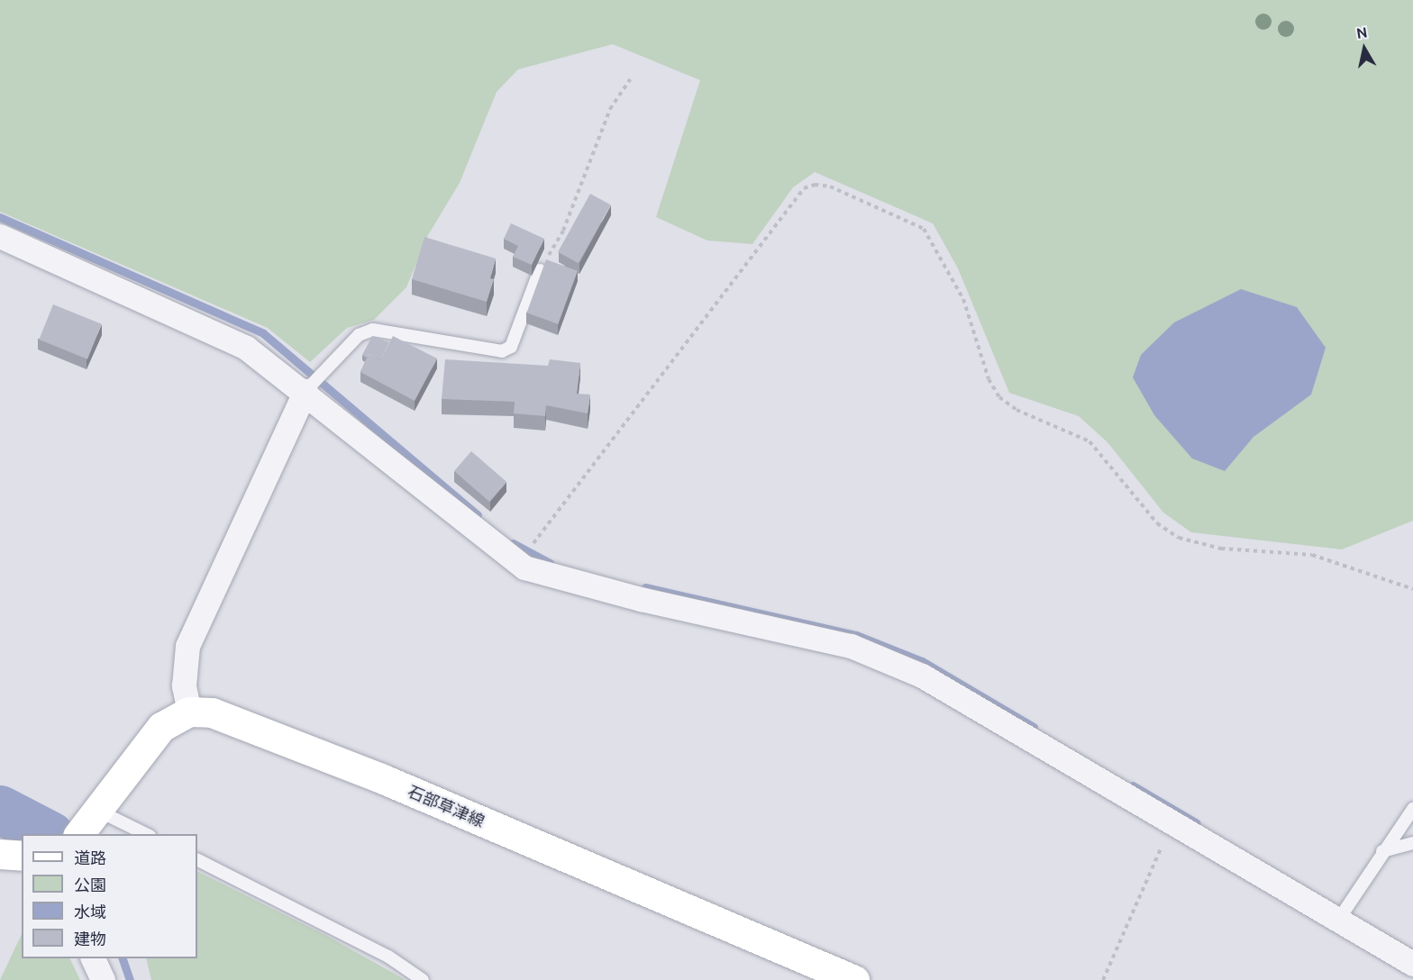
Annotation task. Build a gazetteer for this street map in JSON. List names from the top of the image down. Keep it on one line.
{"streets":{"main road":["石部草津線"]},"legend":["道路","公園","水域","建物"],"north":"top"}
